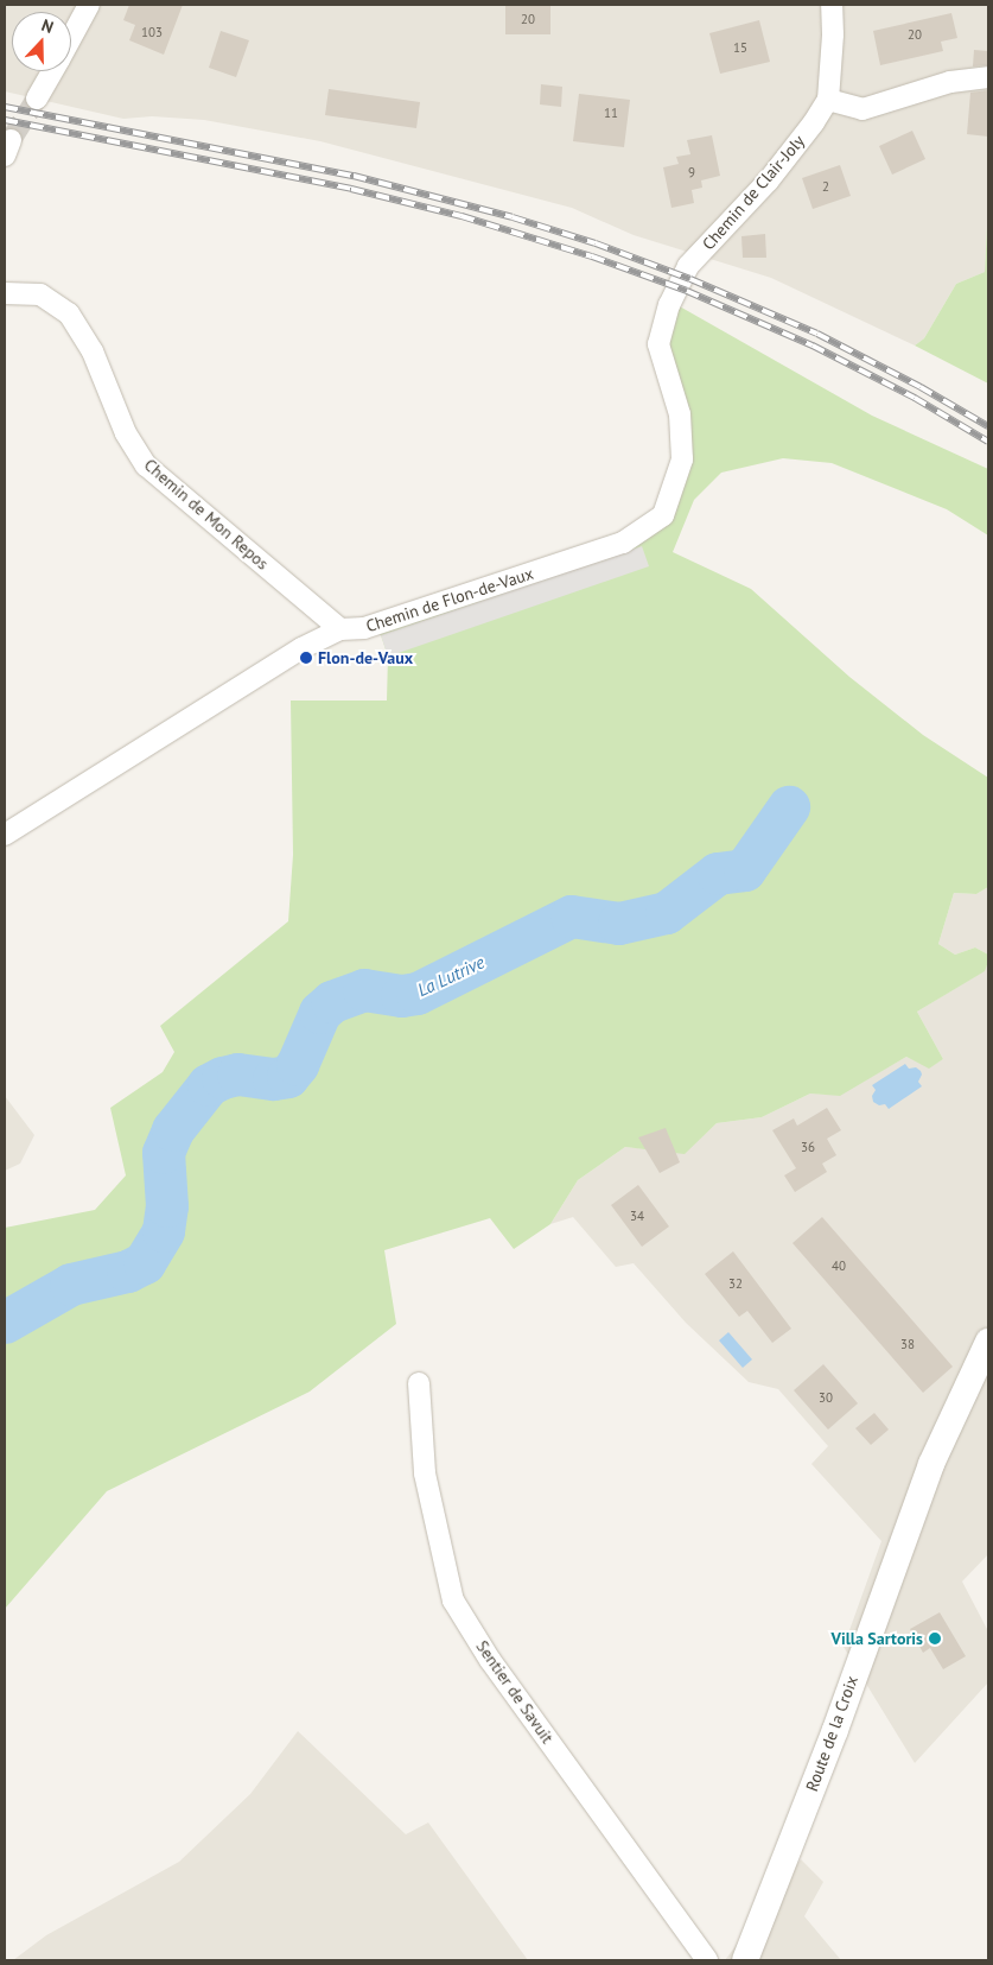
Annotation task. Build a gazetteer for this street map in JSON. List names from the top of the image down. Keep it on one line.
{"streets":{"street":["Chemin de Clair-Joly","Chemin de Mon Repos","Chemin de Flon-de-Vaux","Sentier de Savuit","Route de la Croix"]},"crossings":[["Chemin de Clair-Joly","Chemin de Flon-de-Vaux"],["Chemin de Mon Repos","Chemin de Flon-de-Vaux"]],"water":["La Lutrive"],"places":["Flon-de-Vaux","Villa Sartoris"],"house_numbers":["20","103","20","15","11","9","2","36","34","40","32","38","30"],"north":"top"}
